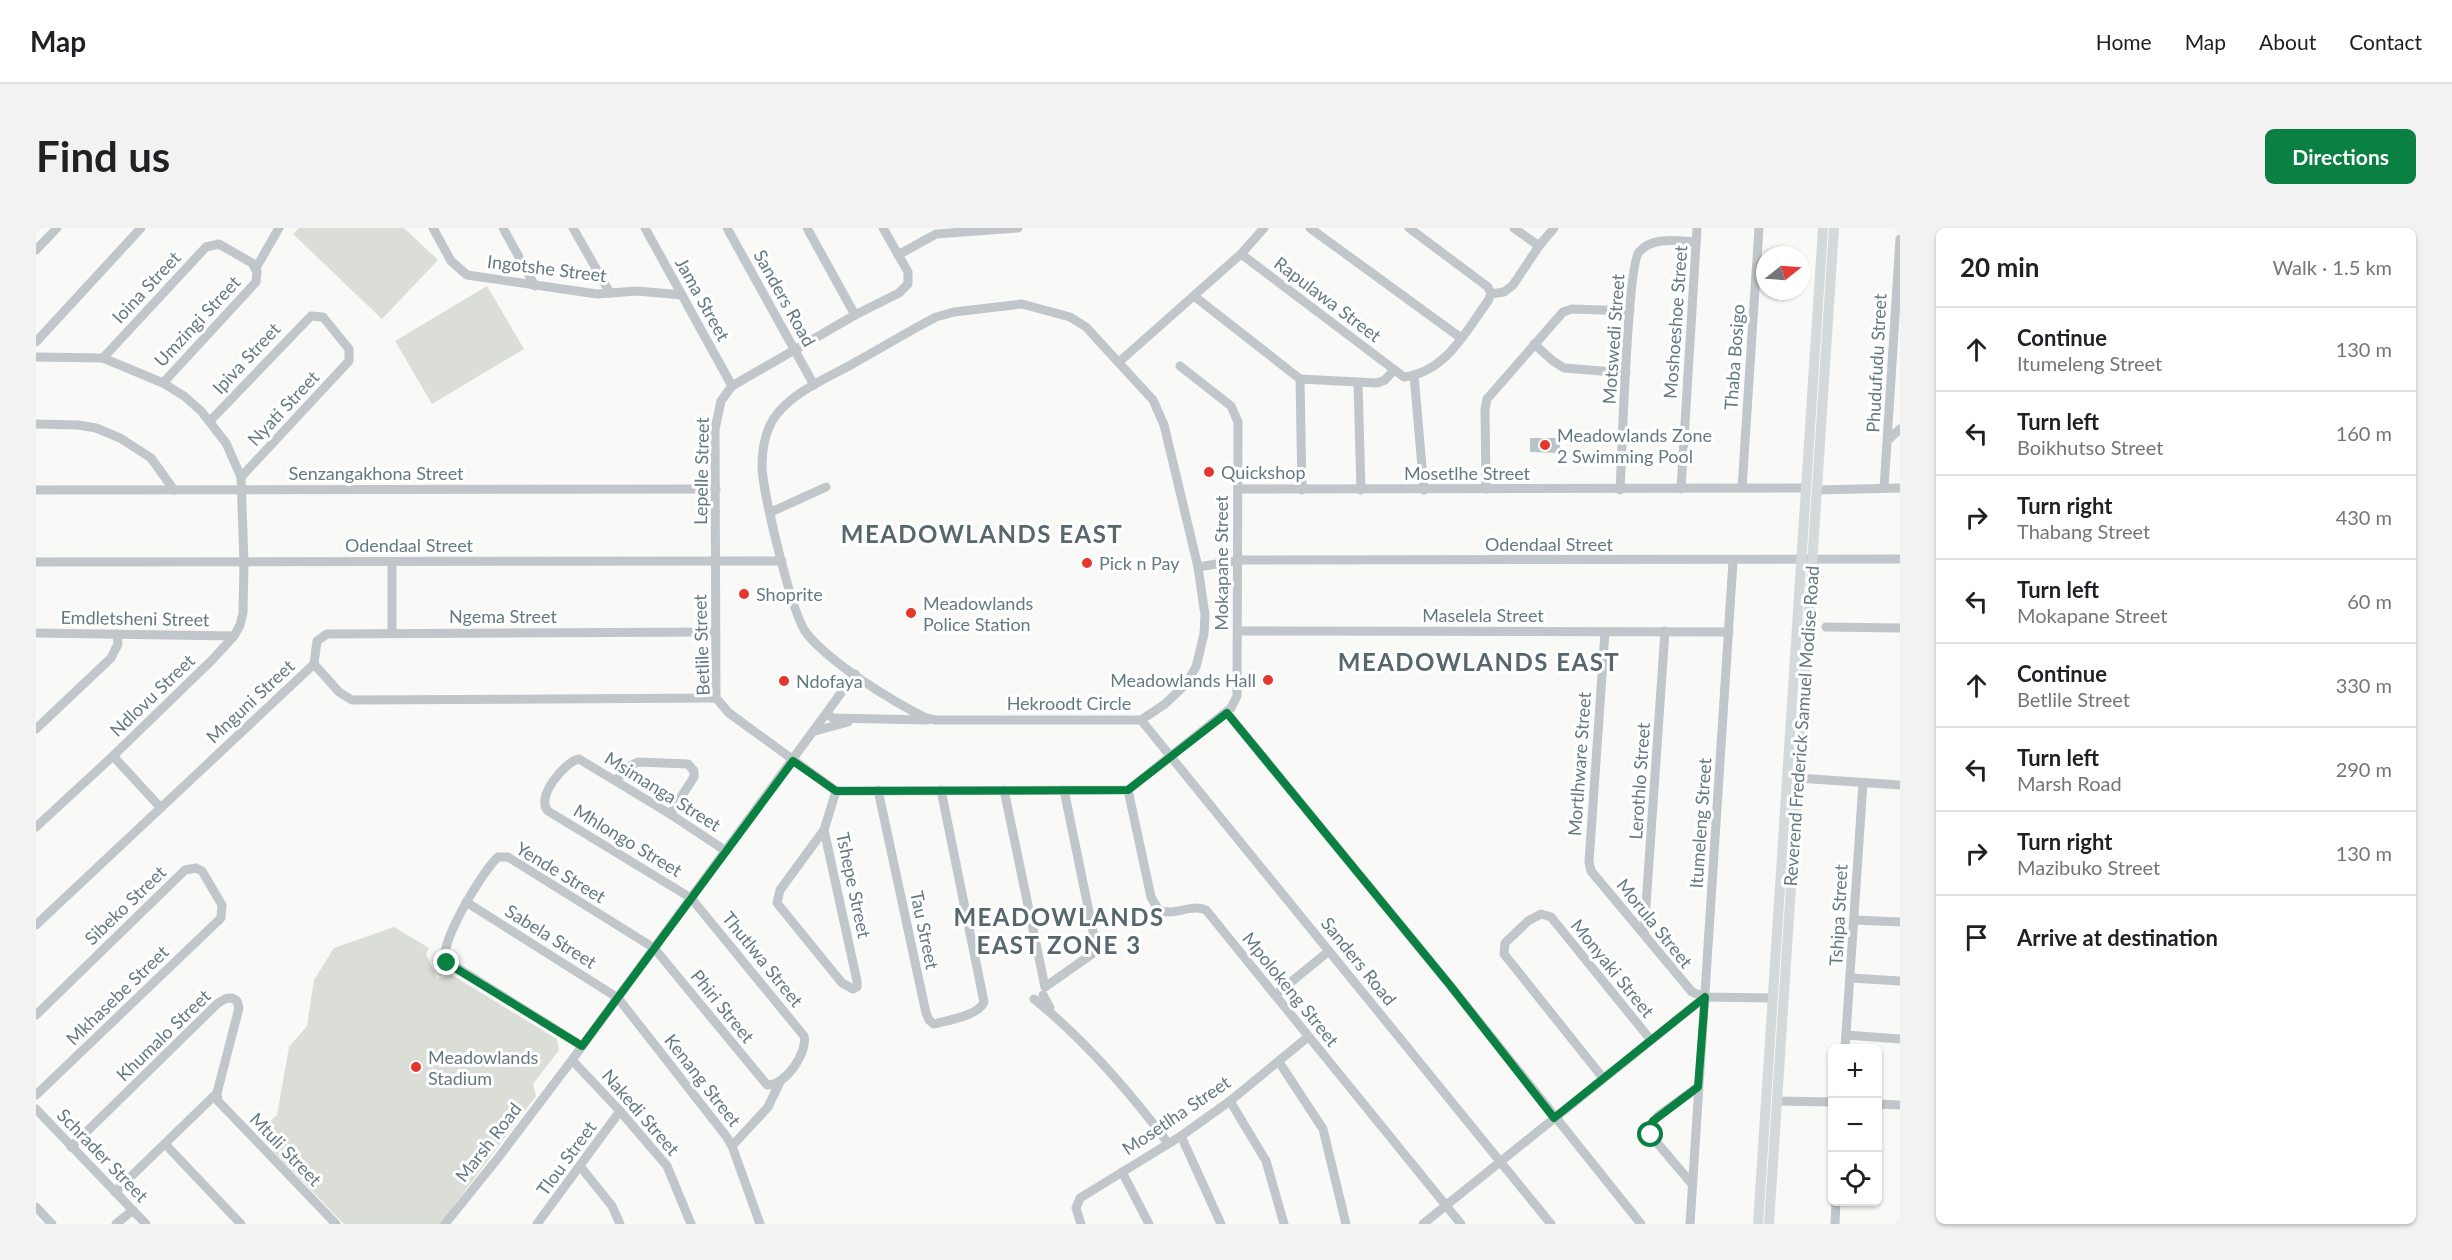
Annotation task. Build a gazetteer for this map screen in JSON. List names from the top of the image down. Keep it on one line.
{"streets":{"main road":["Reverend Frederick Samuel Modise Road"],"street":["Ingotshe Street","Ioina Street","Sanders Road","Jama Street","Rapulawa Street","Umzingi Street","Moshoeshoe Street","Motswedi Street","Thaba Bosigo","Ipiva Street","Phudufudu Street","Nyati Street","Lepelle Street","Senzangakhona Street","Mosetlhe Street","Odendaal Street","Mokapane Street","Maselela Street","Ngema Street","Emdletsheni Street","Betlile Street","Ndlovu Street","Mnguni Street","Hekroodt Circle","Mortlhware Street","Lerothlo Street","Msimanga Street","Itumeleng Street","Mhlongo Street","Yende Street","Tshepe Street","Sibeko Street","Tshipa Street","Morula Street","Tau Street","Sabela Street","Thutlwa Street","Monyaki Street","Mpolokeng Street","Mkhasebe Street","Phiri Street","Khumalo Street","Kenang Street","Nakedi Street","Mosetlha Street","Marsh Road","Mtuli Street","Schrader Street","Tlou Street"]},"crossings":[["Ingotshe Street","Jama Street"],["Ioina Street","Umzingi Street"],["Ioina Street","Ndlovu Street"],["Sanders Road","Hekroodt Circle"],["Jama Street","Lepelle Street"],["Umzingi Street","Ndlovu Street"],["Moshoeshoe Street","Motswedi Street"],["Moshoeshoe Street","Mosetlhe Street"],["Motswedi Street","Mosetlhe Street"],["Thaba Bosigo","Mosetlhe Street"],["Ipiva Street","Nyati Street"],["Ipiva Street","Ndlovu Street"],["Nyati Street","Ndlovu Street"],["Lepelle Street","Senzangakhona Street"],["Lepelle Street","Odendaal Street"],["Lepelle Street","Betlile Street"],["Senzangakhona Street","Ndlovu Street"],["Mosetlhe Street","Mokapane Street"],["Mosetlhe Street","Reverend Frederick Samuel Modise Road"],["Odendaal Street","Mokapane Street"],["Odendaal Street","Betlile Street"],["Odendaal Street","Ndlovu Street"],["Odendaal Street","Hekroodt Circle"],["Odendaal Street","Reverend Frederick Samuel Modise Road"],["Odendaal Street","Itumeleng Street"],["Mokapane Street","Maselela Street"],["Maselela Street","Mortlhware Street"],["Maselela Street","Lerothlo Street"],["Maselela Street","Itumeleng Street"],["Ngema Street","Betlile Street"],["Ngema Street","Mnguni Street"],["Emdletsheni Street","Ndlovu Street"],["Betlile Street","Mnguni Street"],["Betlile Street","Tshepe Street"],["Betlile Street","Marsh Road"],["Hekroodt Circle","Marsh Road"],["Mortlhware Street","Morula Street"],["Lerothlo Street","Morula Street"],["Msimanga Street","Mhlongo Street"],["Msimanga Street","Marsh Road"],["Itumeleng Street","Morula Street"],["Mhlongo Street","Thutlwa Street"],["Mhlongo Street","Marsh Road"],["Yende Street","Sabela Street"],["Yende Street","Phiri Street"],["Yende Street","Marsh Road"],["Sibeko Street","Mkhasebe Street"],["Sabela Street","Kenang Street"],["Sabela Street","Marsh Road"],["Thutlwa Street","Phiri Street"],["Thutlwa Street","Marsh Road"],["Mpolokeng Street","Mosetlha Street"],["Phiri Street","Marsh Road"],["Khumalo Street","Mtuli Street"],["Khumalo Street","Schrader Street"],["Kenang Street","Marsh Road"],["Nakedi Street","Marsh Road"],["Nakedi Street","Tlou Street"]],"districts":["MEADOWLANDS EAST","MEADOWLANDS EAST","MEADOWLANDS EAST ZONE 3"],"places":["Meadowlands Zone 2 Swimming Pool","Quickshop","Pick n Pay","Shoprite","Meadowlands Police Station","Meadowlands Hall","Ndofaya","Meadowlands Stadium"],"north":"right","page":{"header":"Map","nav":["Home","Map","About","Contact"],"buttons":"Directions","title":"Find us","heading":["20 min","Walk · 1.5 km"],"list":[["Continue","Itumeleng Street","130 m"],["Turn left","Boikhutso Street","160 m"],["Turn right","Thabang Street","430 m"],["Turn left","Mokapane Street","60 m"],["Continue","Betlile Street","330 m"],["Turn left","Marsh Road","290 m"],["Turn right","Mazibuko Street","130 m"],"Arrive at destination"],"map_buttons":["+","−"]}}
